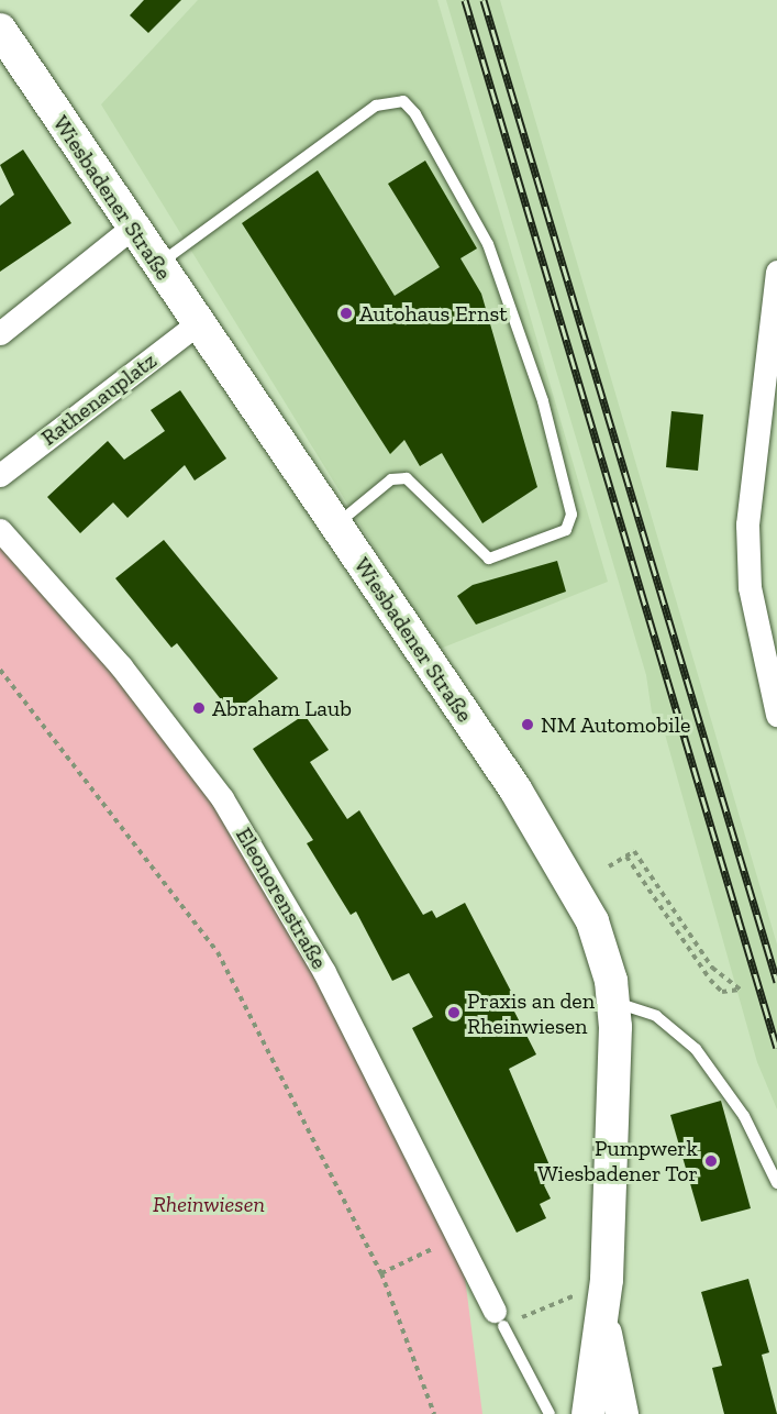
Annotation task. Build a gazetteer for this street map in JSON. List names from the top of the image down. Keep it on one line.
{"streets":{"main road":["Wiesbadener Straße"],"street":["Rathenauplatz","Eleonorenstraße"]},"crossings":[["Wiesbadener Straße","Rathenauplatz"]],"parks":["Rheinwiesen"],"places":["Autohaus Ernst","Abraham Laub","NM Automobile","Praxis an den Rheinwiesen","Pumpwerk Wiesbadener Tor"]}
